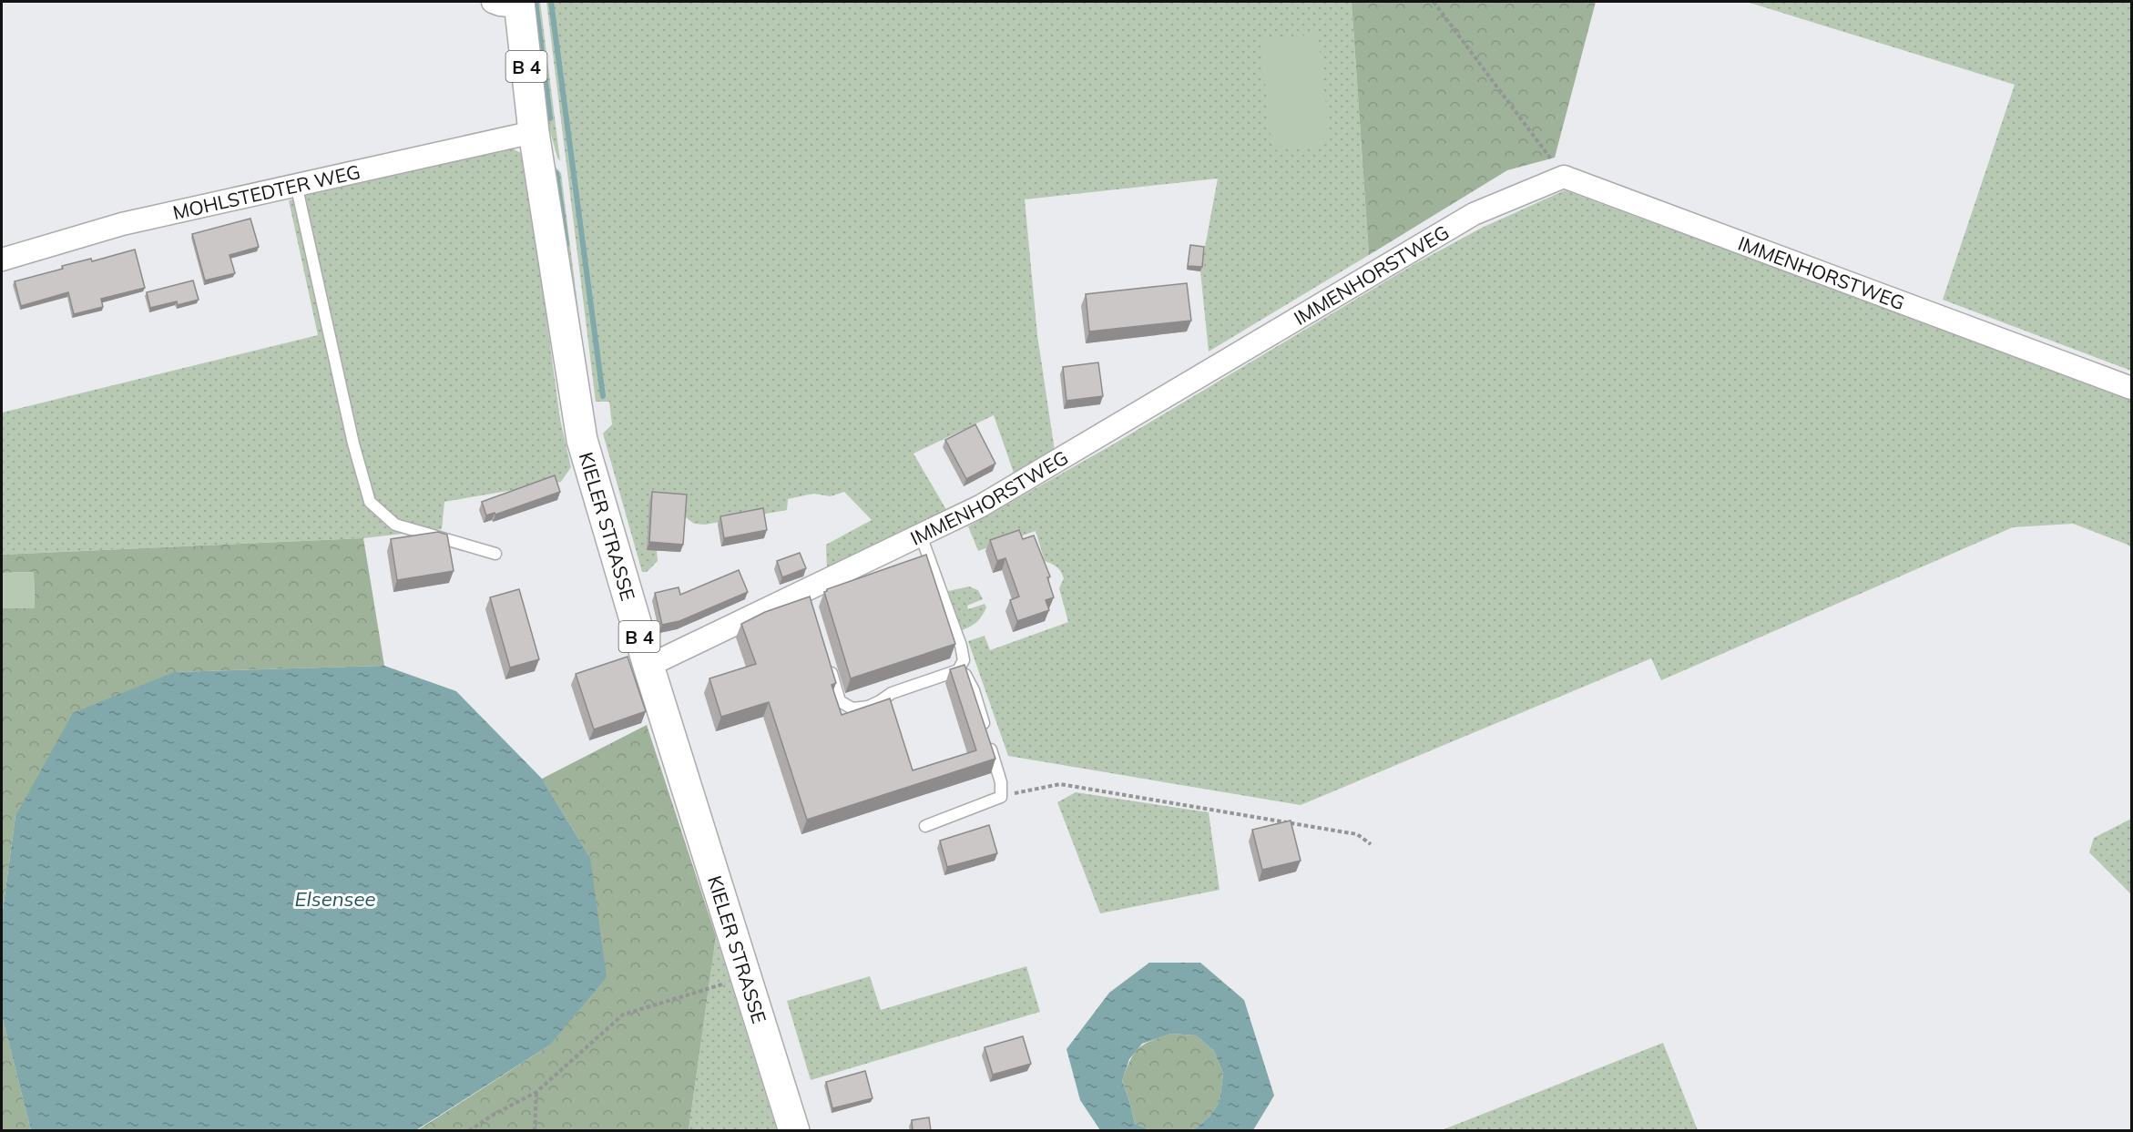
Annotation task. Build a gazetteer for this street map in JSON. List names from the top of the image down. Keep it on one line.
{"streets":{"main road":["B 4","KIELER STRASSE"],"street":["MOHLSTEDTER WEG","IMMENHORSTWEG"]},"crossings":[["MOHLSTEDTER WEG","KIELER STRASSE"],["IMMENHORSTWEG","KIELER STRASSE"]],"water":["Elsensee"]}
